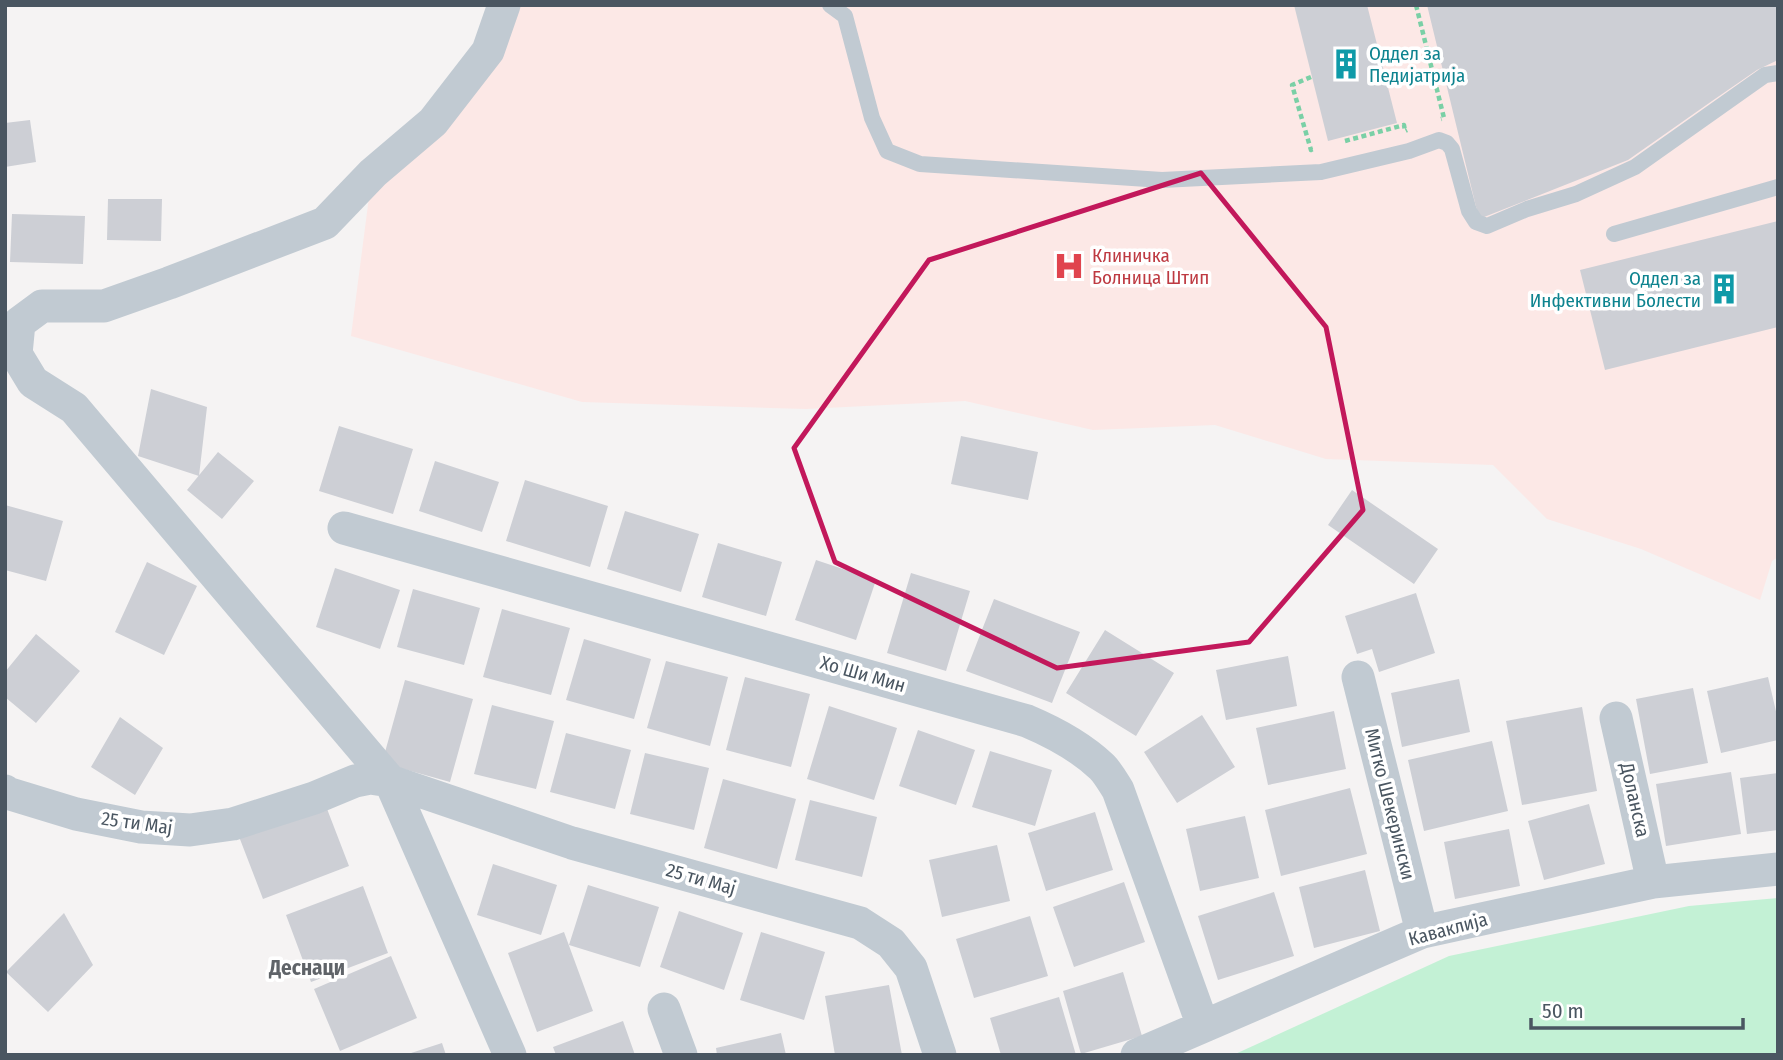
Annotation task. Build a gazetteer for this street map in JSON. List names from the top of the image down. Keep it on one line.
{"streets":{"street":["Хо Ши Мин","Доланска","Митко Шекерински","25 ти Мај","Каваклија"]},"crossings":[["Хо Ши Мин","Каваклија"],["Доланска","Каваклија"],["Митко Шекерински","Каваклија"]],"districts":["Деснаци"],"places":{"building":["Оддел за Педијатрија","Оддел за Инфективни Болести"],"hospital":["Клиничка Болница Штип"]},"scale_bar":"50 m"}
